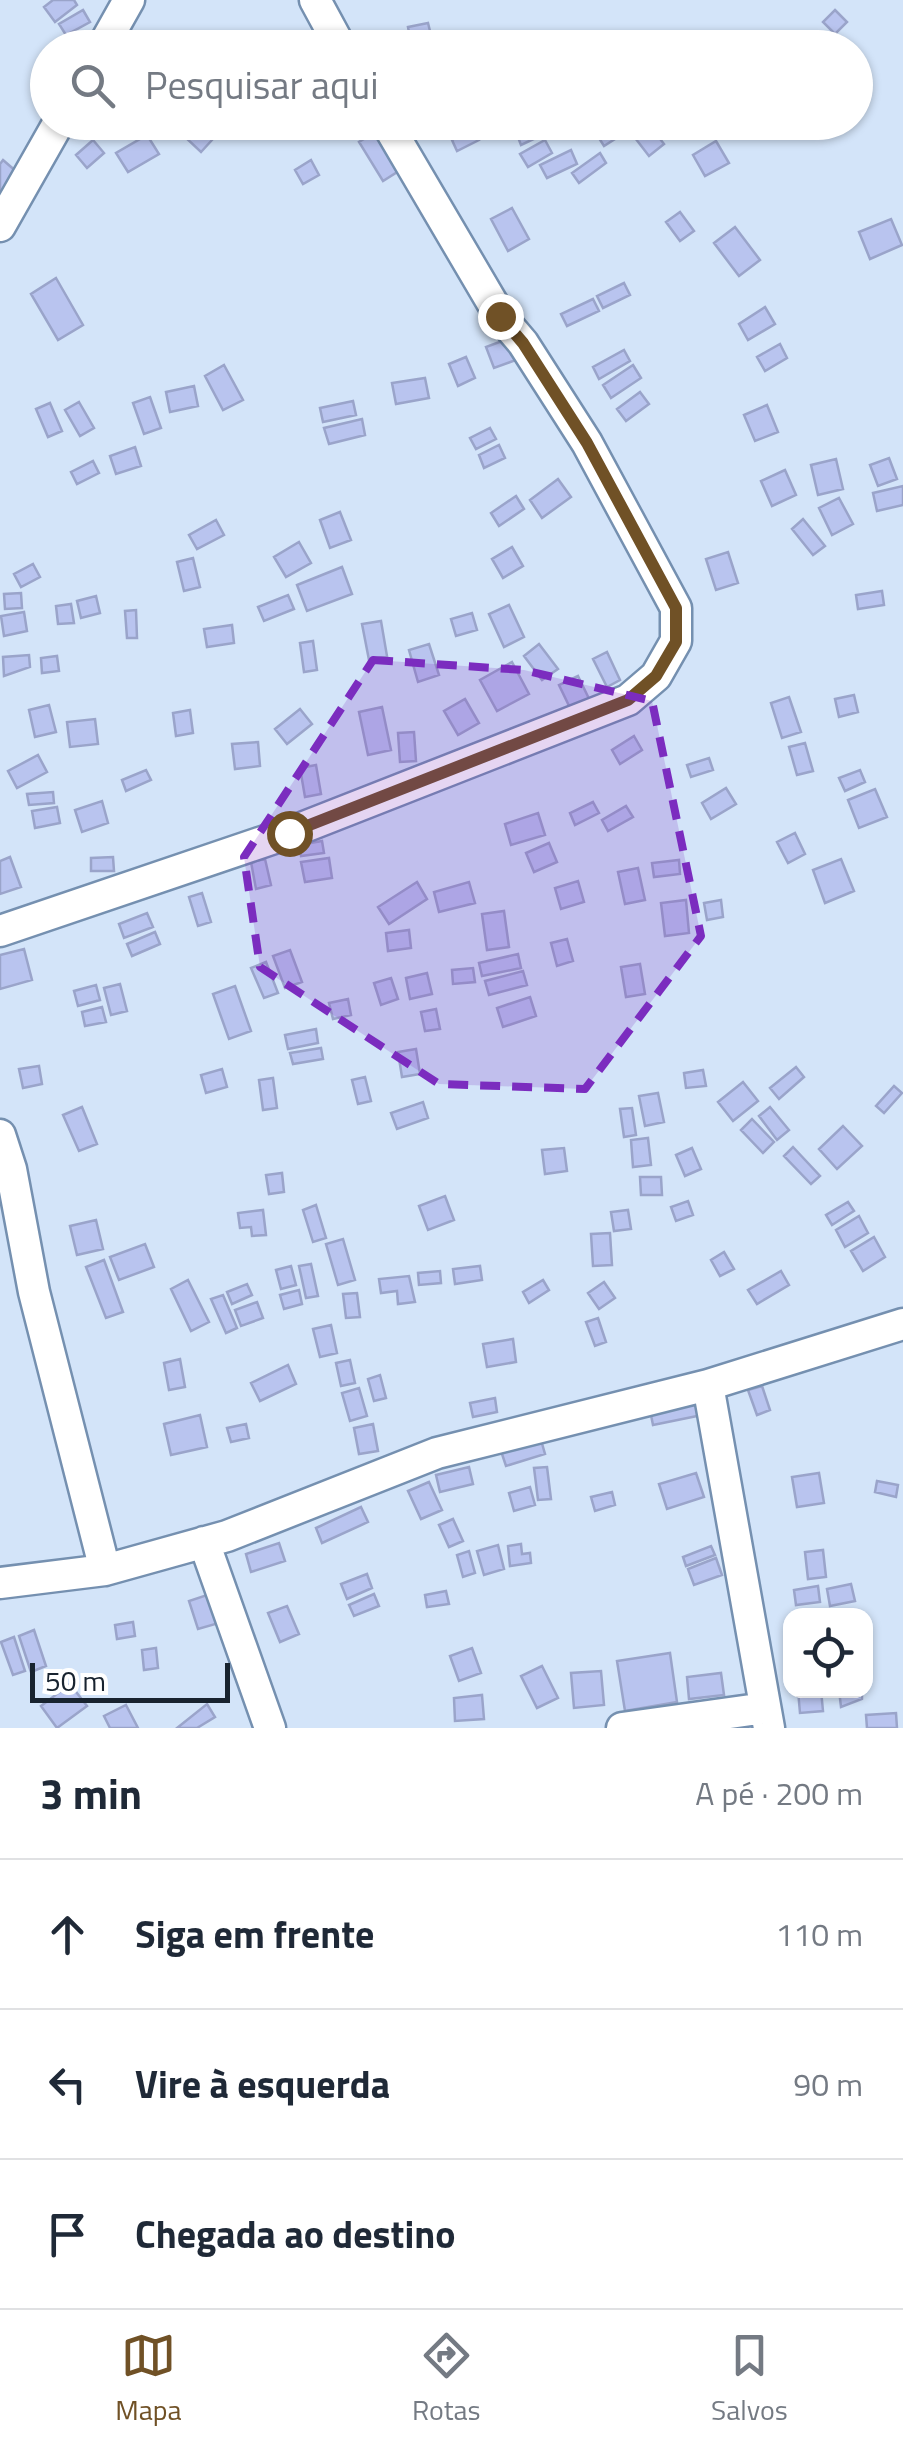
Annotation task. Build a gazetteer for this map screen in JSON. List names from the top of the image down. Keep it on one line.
{"scale_bar":"50 m","page":{"search":"Pesquisar aqui","scale":"50 m","heading":["3 min","A pé · 200 m"],"list":[["Siga em frente","110 m"],["Vire à esquerda","90 m"],"Chegada ao destino"],"nav":["Mapa","Rotas","Salvos"]}}
